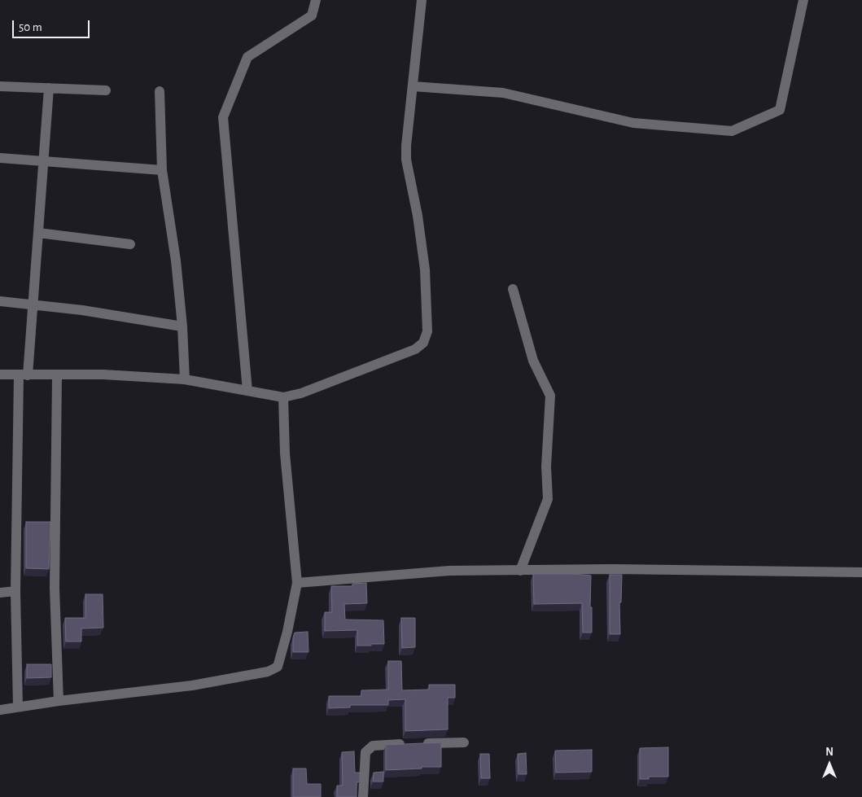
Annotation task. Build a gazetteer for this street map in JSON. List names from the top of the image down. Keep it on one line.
{"scale_bar":"50 m","north":"top"}
